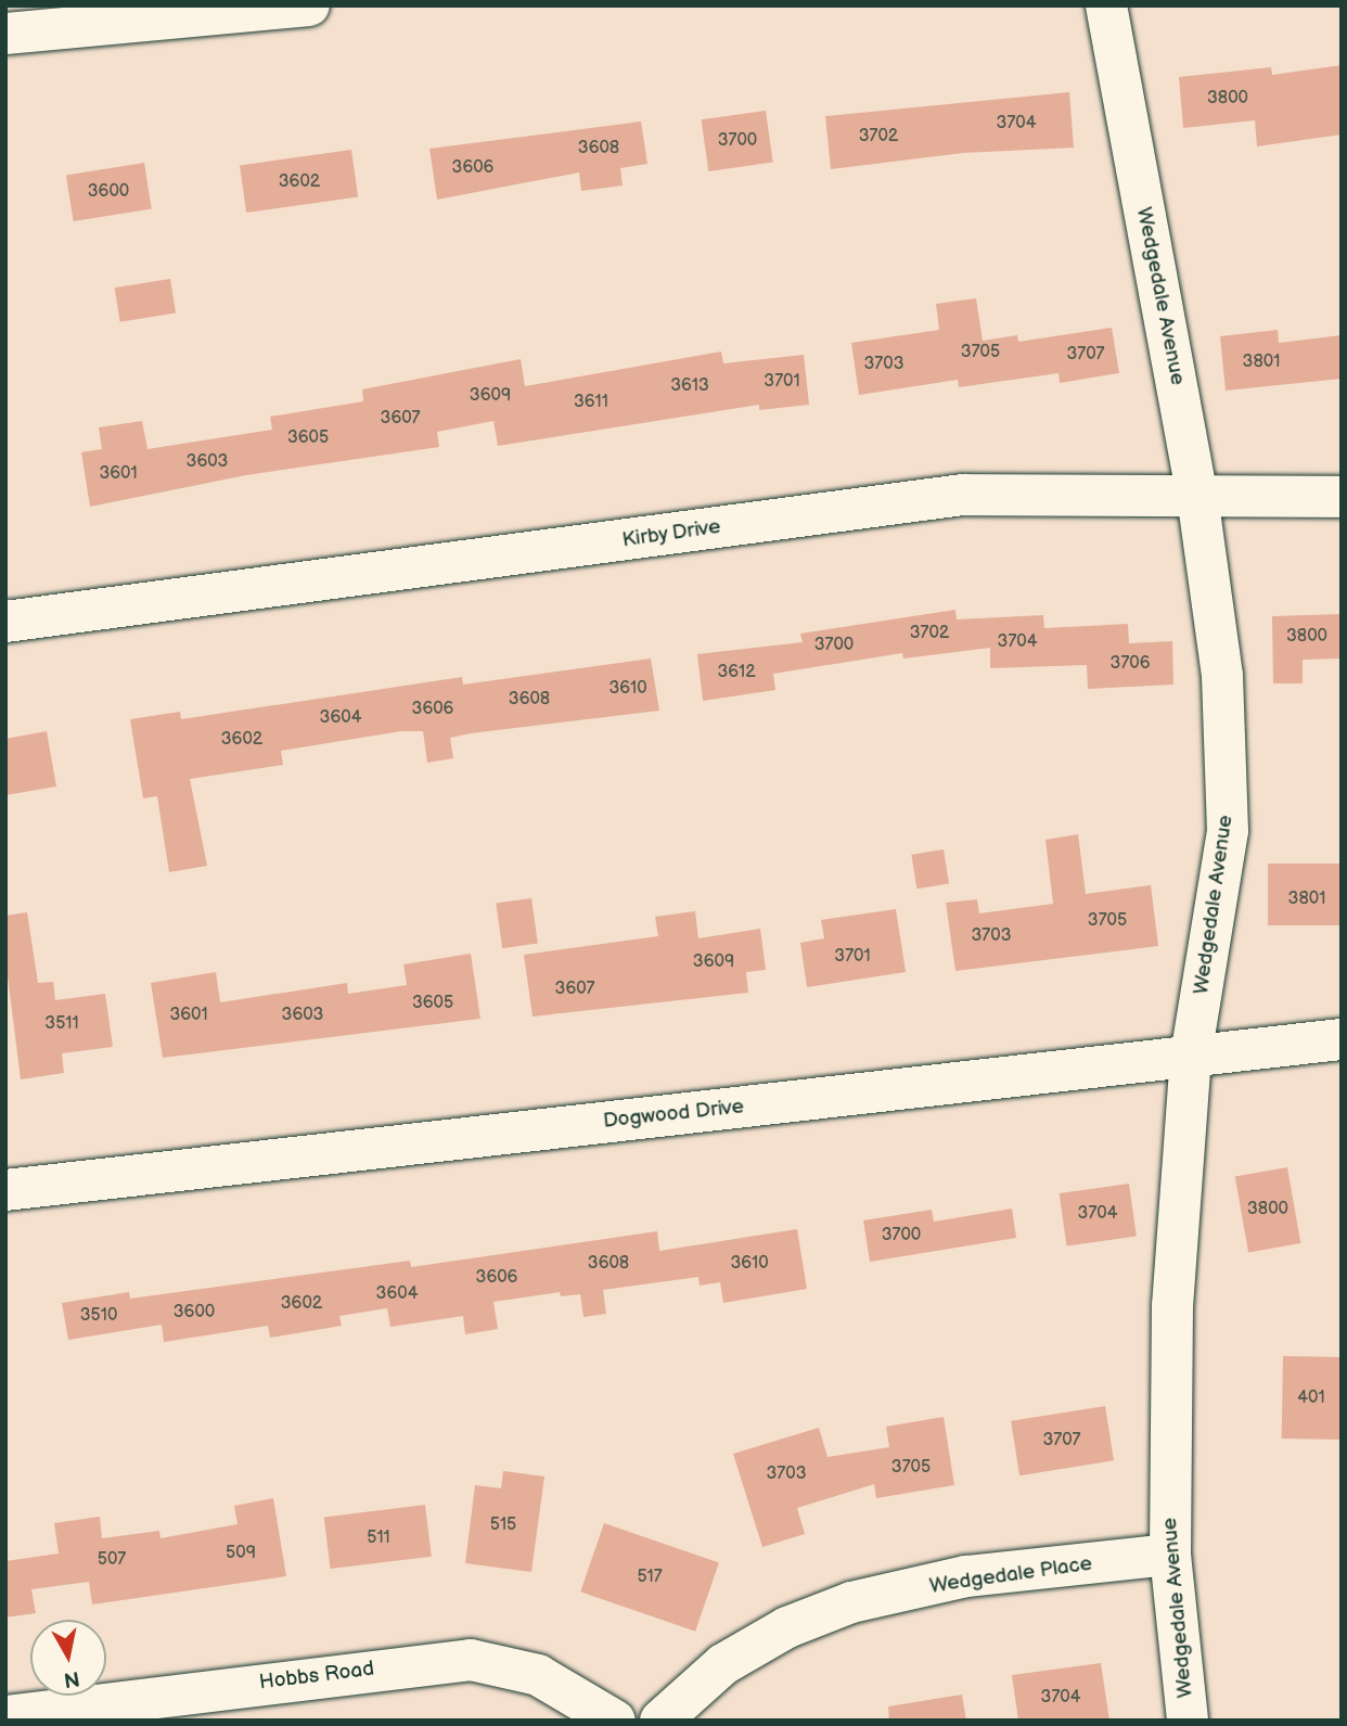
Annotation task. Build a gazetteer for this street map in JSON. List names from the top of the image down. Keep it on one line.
{"streets":{"street":["Wedgedale Avenue","Kirby Drive","Dogwood Drive","Wedgedale Place","Hobbs Road"]},"crossings":[["Wedgedale Avenue","Kirby Drive"],["Wedgedale Avenue","Dogwood Drive"],["Wedgedale Avenue","Wedgedale Place"]],"house_numbers":["3800","3704","3702","3700","3608","3606","3602","3600","3705","3707","3801","3703","3701","3613","3609","3611","3607","3605","3603","3601","3702","3800","3704","3700","3706","3612","3610","3608","3606","3604","3602","3801","3705","3703","3701","3609","3607","3605","3601","3603","3511","3800","3704","3700","3608","3610","3606","3604","3602","3600","3510","401","3707","3705","3703","515","511","509","507","517","3704"],"north":"bottom"}
